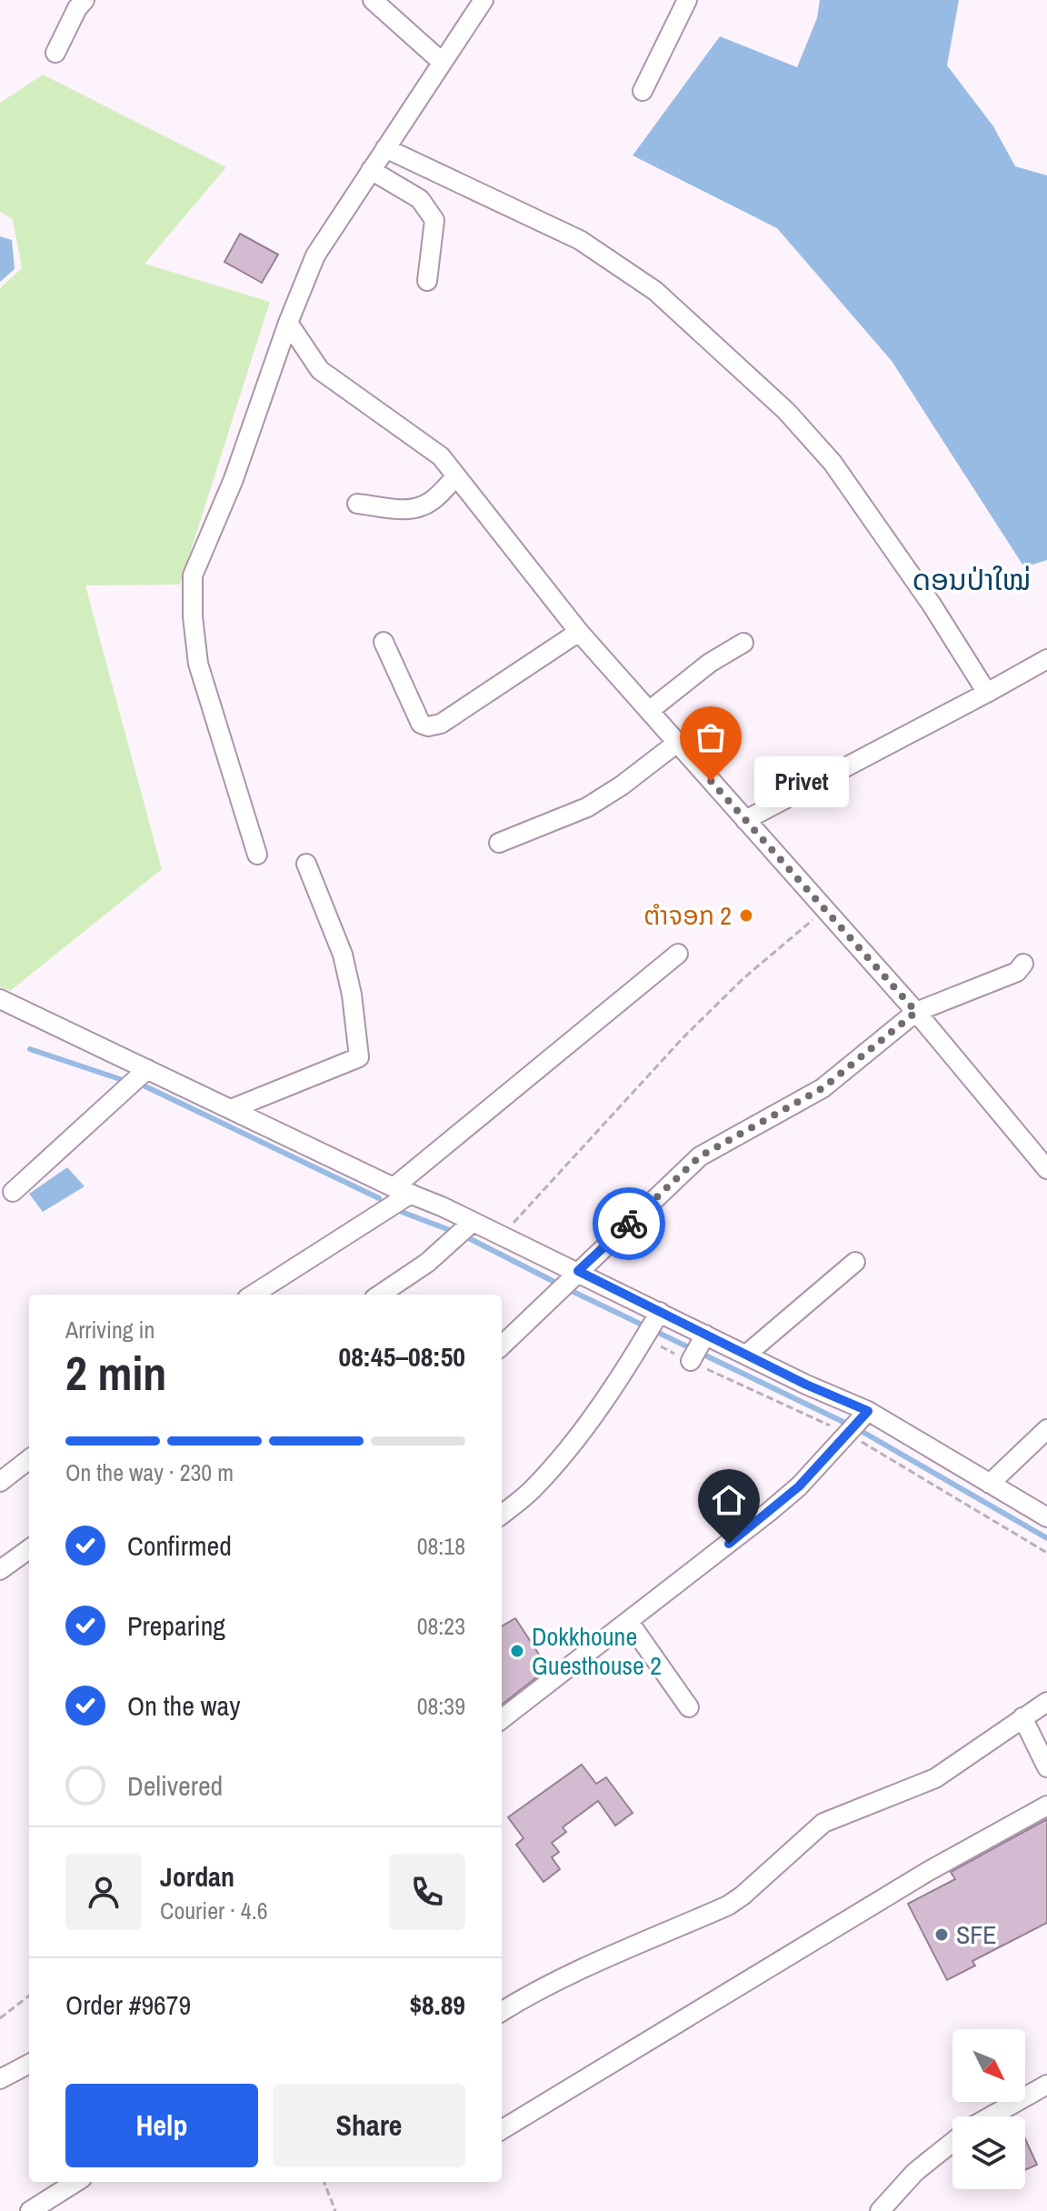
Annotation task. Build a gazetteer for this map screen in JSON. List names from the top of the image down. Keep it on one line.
{"districts":["ດອນປ່າໃໝ່"],"places":["Privet","ຕຳຈອກ 2","Dokkhoune Guesthouse 2","SFE"],"north":"bottom right","page":{"bubble":"Privet","heading":["2 min","Arriving in","08:45–08:50"],"panel":["Jordan","Courier · 4.6","Order #9679","$8.89"],"bar":"On the way · 230 m","list":[["Confirmed","08:18"],["Preparing","08:23"],["On the way","08:39"],"Delivered"],"buttons":["Help","Share"]}}
